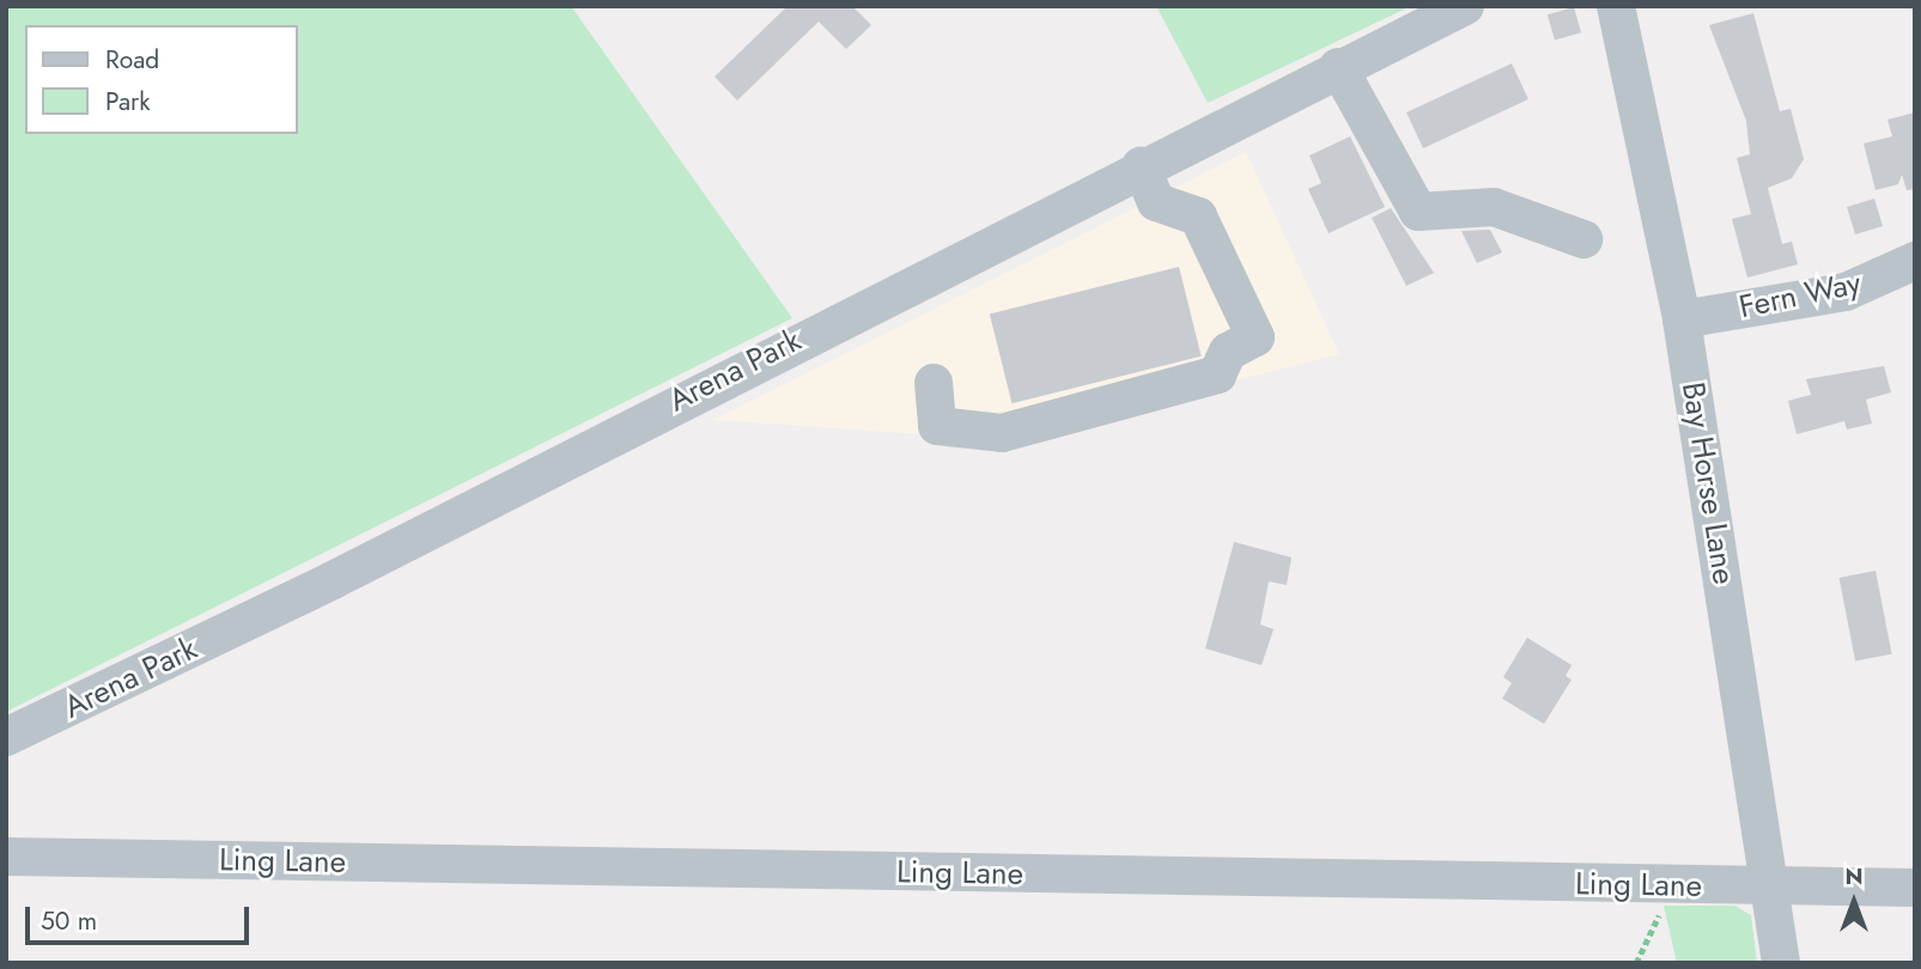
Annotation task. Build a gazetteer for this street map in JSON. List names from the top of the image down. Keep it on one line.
{"streets":{"street":["Fern Way","Arena Park","Bay Horse Lane","Ling Lane"]},"crossings":[["Fern Way","Bay Horse Lane"],["Bay Horse Lane","Ling Lane"]],"legend":["Road","Park"],"scale_bar":"50 m","north":"top"}
